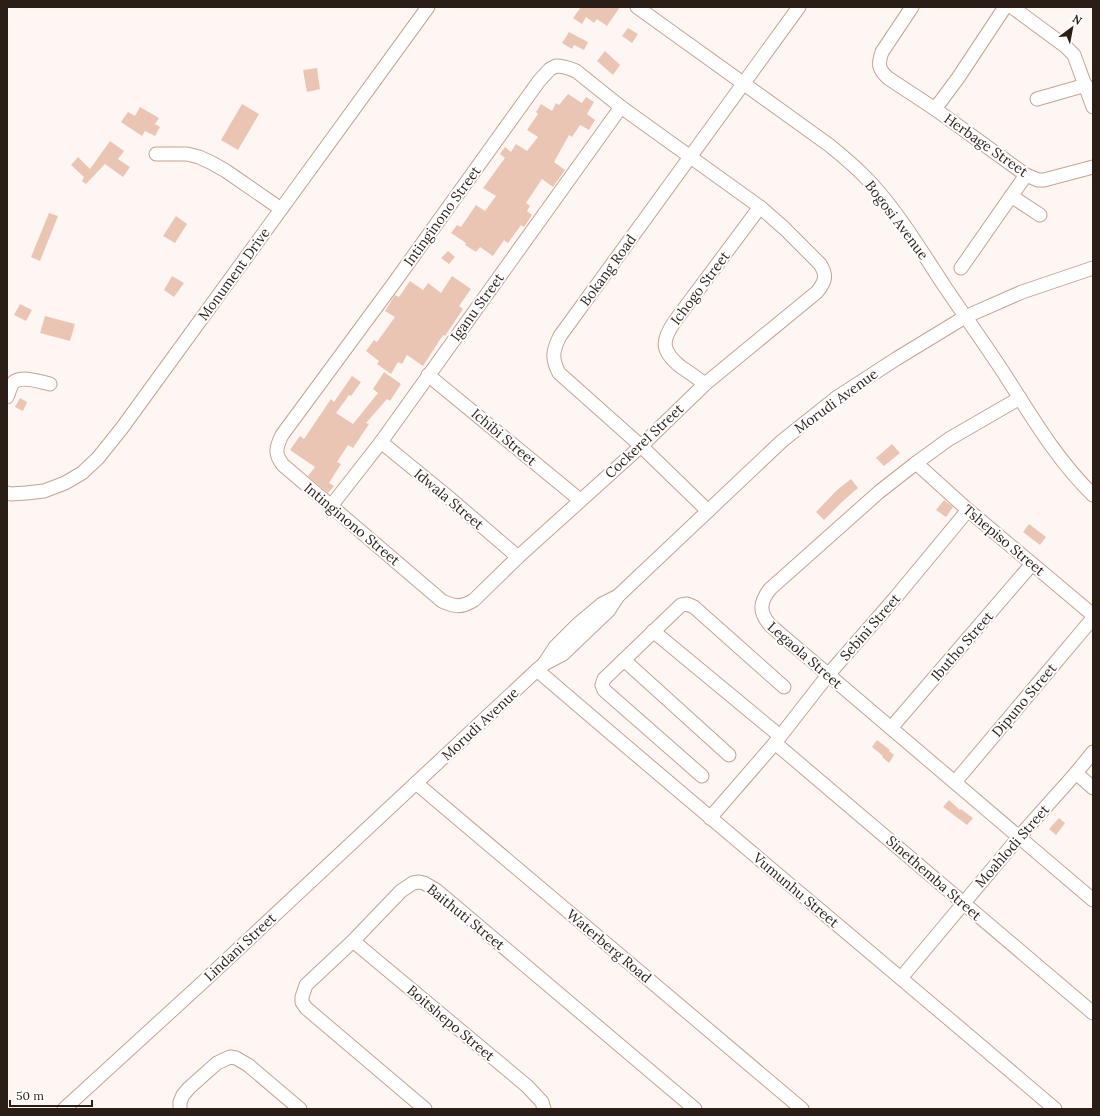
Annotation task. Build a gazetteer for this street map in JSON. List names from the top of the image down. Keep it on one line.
{"streets":{"street":["Herbage Street","Intinginono Street","Bogosi Avenue","Bokang Road","Monument Drive","Ichogo Street","Iganu Street","Morudi Avenue","Ichibi Street","Cockerel Street","Idwala Street","Tshepiso Street","Sebini Street","Ibutho Street","Legaola Street","Dipuno Street","Moahlodi Street","Sinethemba Street","Vumunhu Street","Baithuti Street","Waterberg Road","Lindani Street","Boitshepo Street"]},"crossings":[["Intinginono Street","Bokang Road"],["Intinginono Street","Ichogo Street"],["Intinginono Street","Iganu Street"],["Intinginono Street","Cockerel Street"],["Bogosi Avenue","Bokang Road"],["Bogosi Avenue","Morudi Avenue"],["Bogosi Avenue","Legaola Street"],["Bokang Road","Morudi Avenue"],["Bokang Road","Cockerel Street"],["Ichogo Street","Cockerel Street"],["Iganu Street","Ichibi Street"],["Iganu Street","Idwala Street"],["Morudi Avenue","Vumunhu Street"],["Morudi Avenue","Waterberg Road"],["Morudi Avenue","Lindani Street"],["Ichibi Street","Cockerel Street"],["Cockerel Street","Idwala Street"],["Tshepiso Street","Sebini Street"],["Tshepiso Street","Ibutho Street"],["Tshepiso Street","Legaola Street"],["Tshepiso Street","Dipuno Street"],["Sebini Street","Legaola Street"],["Sebini Street","Sinethemba Street"],["Sebini Street","Vumunhu Street"],["Ibutho Street","Legaola Street"],["Legaola Street","Dipuno Street"],["Legaola Street","Moahlodi Street"],["Moahlodi Street","Sinethemba Street"],["Moahlodi Street","Vumunhu Street"],["Baithuti Street","Boitshepo Street"],["Waterberg Road","Lindani Street"]],"scale_bar":"50 m","north":"top right"}
